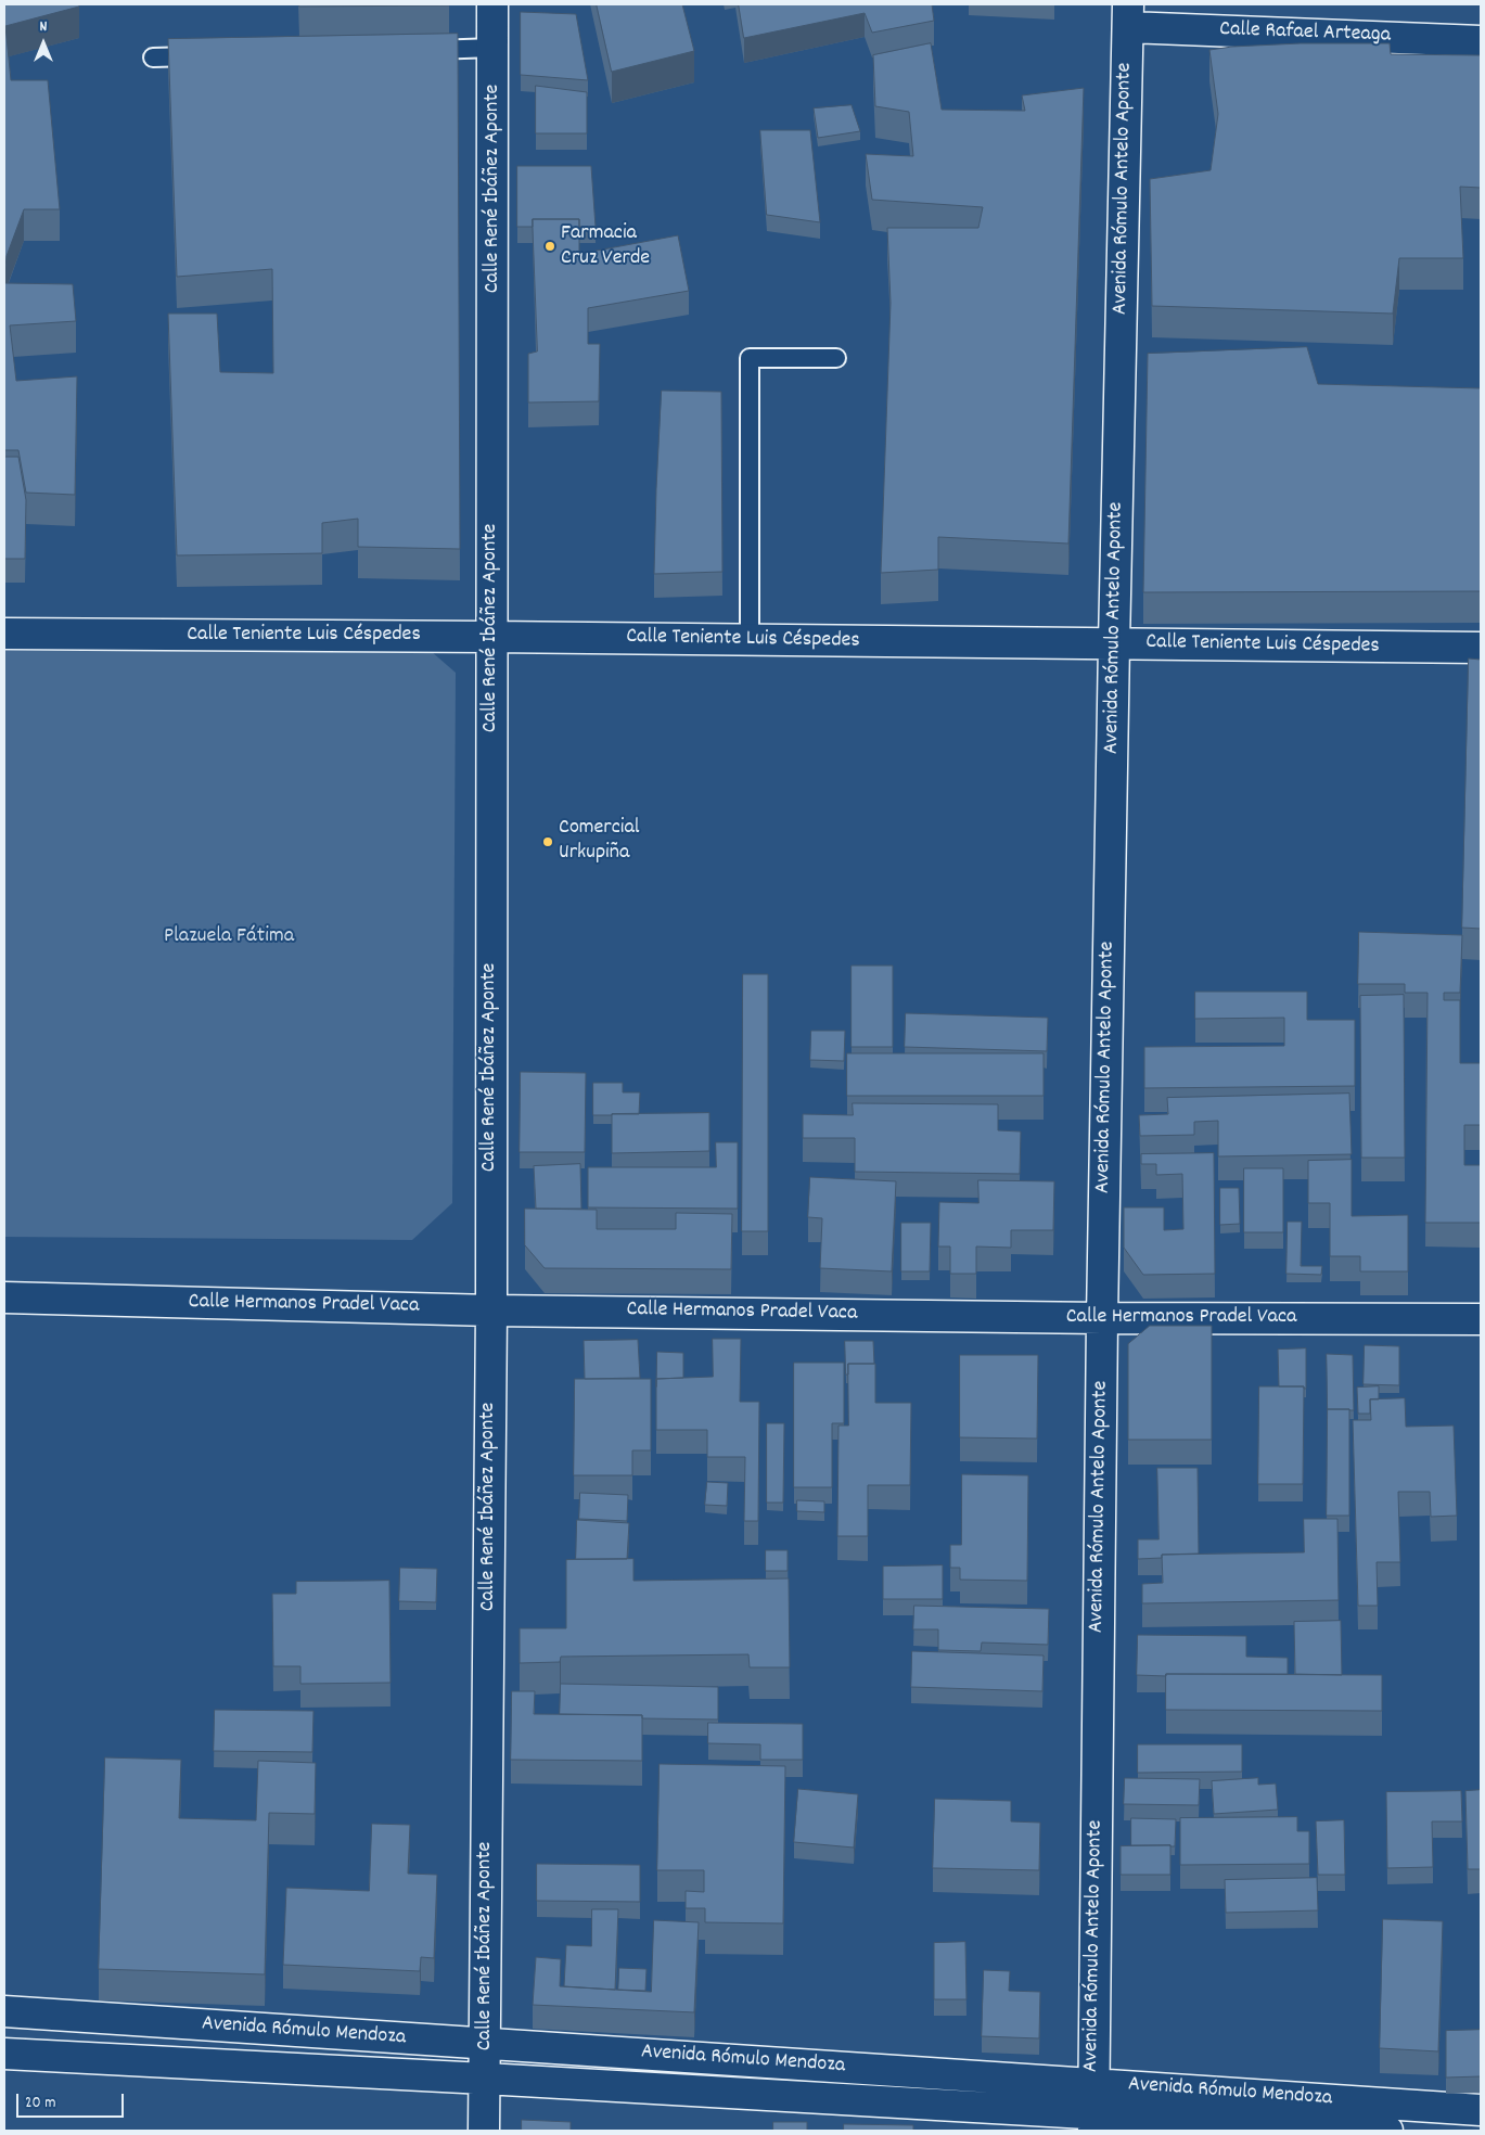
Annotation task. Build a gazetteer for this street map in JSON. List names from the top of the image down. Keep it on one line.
{"streets":{"street":["Calle Rafael Arteaga","Calle René Ibáñez Aponte","Avenida Rómulo Antelo Aponte","Calle Teniente Luis Céspedes","Calle Hermanos Pradel Vaca","Avenida Rómulo Mendoza"]},"crossings":[["Calle Rafael Arteaga","Avenida Rómulo Antelo Aponte"],["Calle René Ibáñez Aponte","Calle Teniente Luis Céspedes"],["Calle René Ibáñez Aponte","Calle Hermanos Pradel Vaca"],["Calle René Ibáñez Aponte","Avenida Rómulo Mendoza"],["Avenida Rómulo Antelo Aponte","Calle Teniente Luis Céspedes"],["Avenida Rómulo Antelo Aponte","Calle Hermanos Pradel Vaca"],["Avenida Rómulo Antelo Aponte","Avenida Rómulo Mendoza"]],"parks":["Plazuela Fátima"],"places":["Farmacia Cruz Verde","Comercial Urkupiña"],"scale_bar":"20 m","north":"top"}
